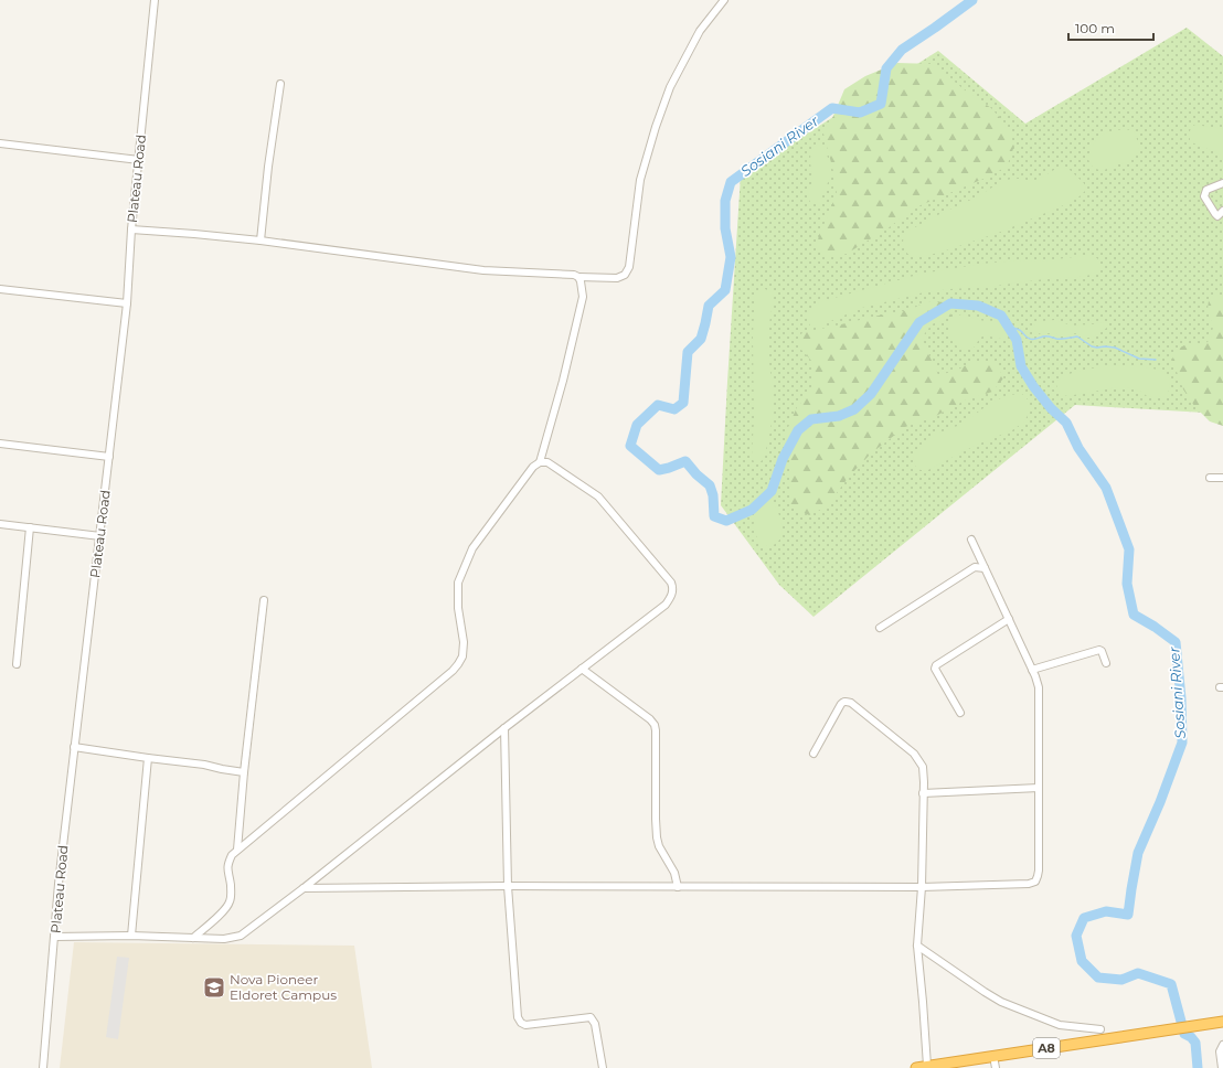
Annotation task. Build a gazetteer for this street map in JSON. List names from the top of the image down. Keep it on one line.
{"streets":{"highway":["A8"],"street":["Plateau Road"]},"water":["Sosiani River"],"places":{"school or university":["Nova Pioneer Eldoret Campus"]},"scale_bar":"100 m"}
